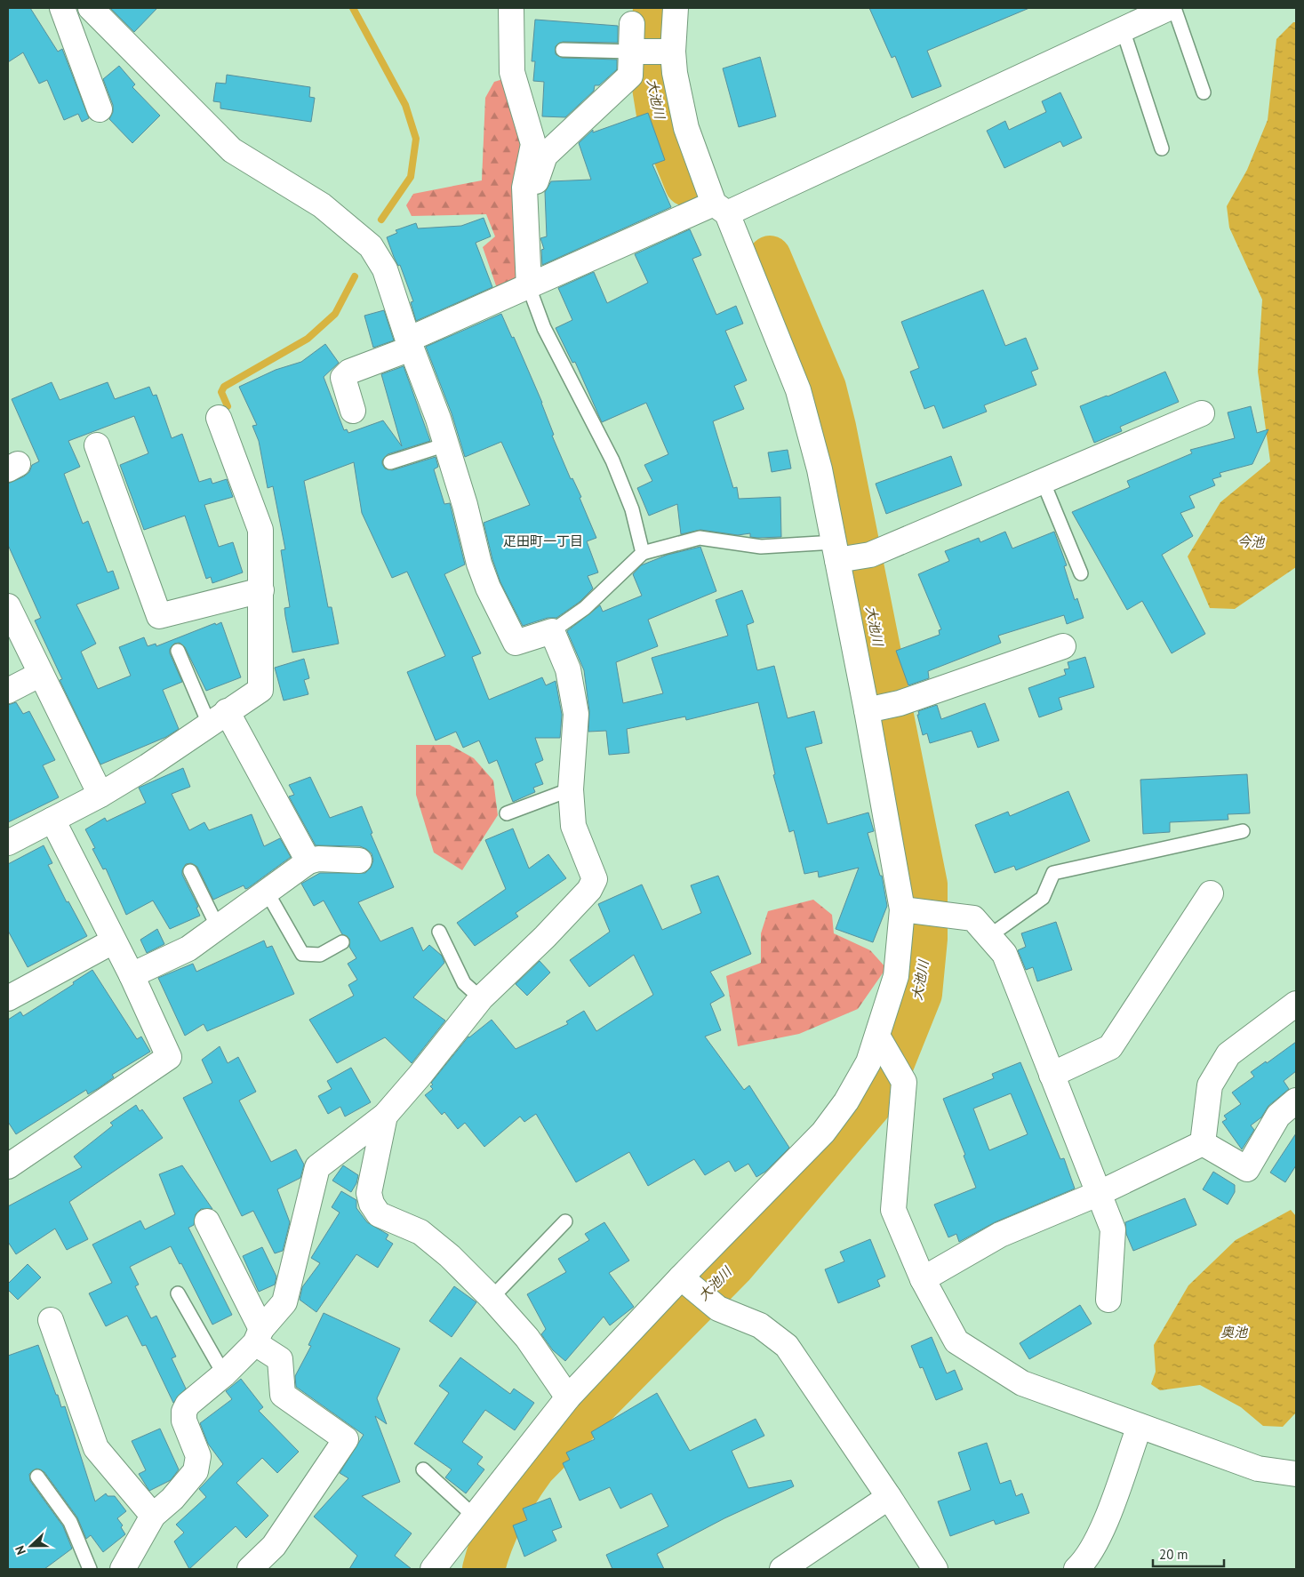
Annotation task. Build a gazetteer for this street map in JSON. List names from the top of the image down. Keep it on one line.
{"districts":["疋田町一丁目"],"water":["大池川","今池","奥池"],"scale_bar":"20 m","north":"left"}
